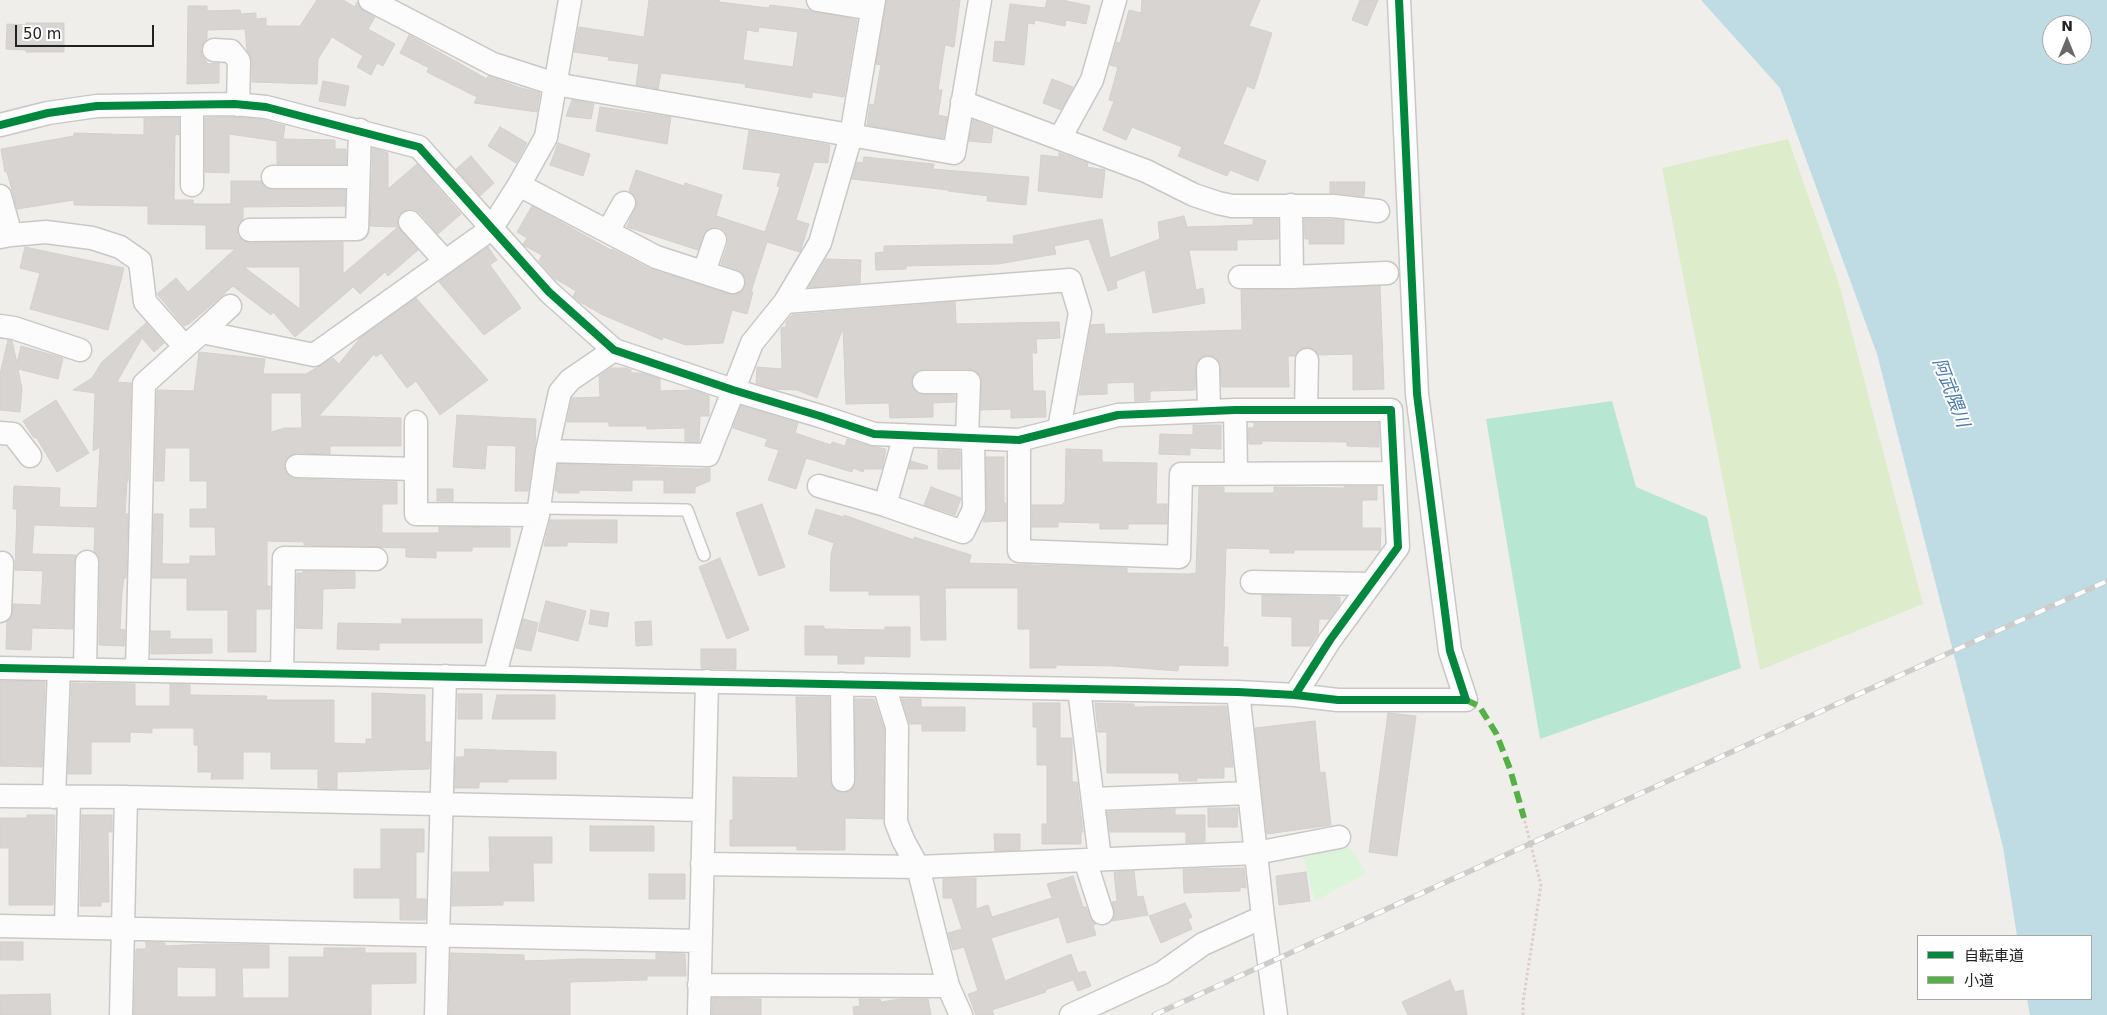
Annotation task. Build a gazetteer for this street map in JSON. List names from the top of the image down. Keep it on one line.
{"water":["阿武隈川"],"legend":["自転車道","小道"],"scale_bar":"50 m","north":"top"}
